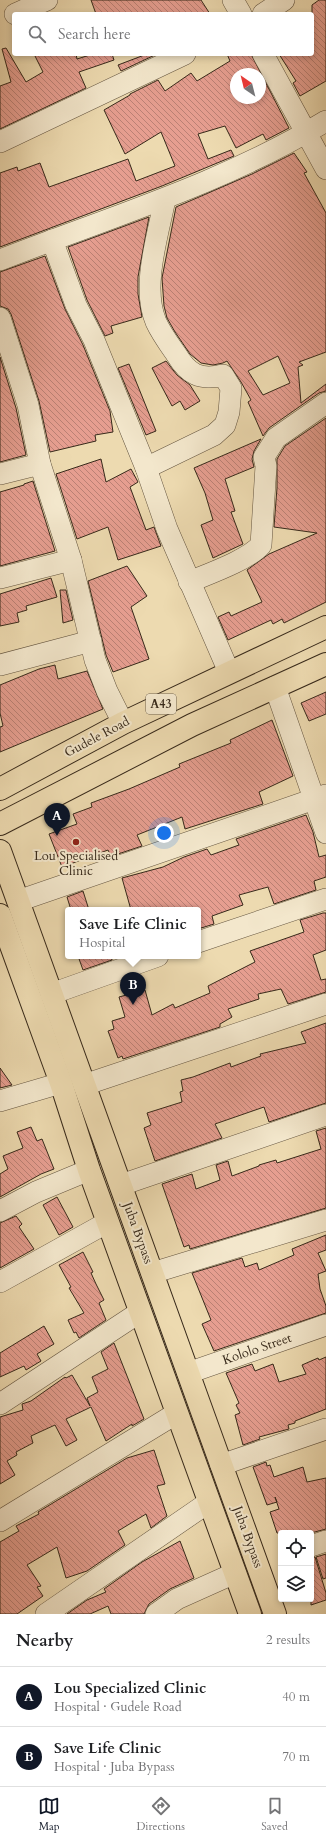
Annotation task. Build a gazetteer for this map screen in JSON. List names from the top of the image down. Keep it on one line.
{"streets":{"main road":["A43","Gudele Road","Juba Bypass"],"street":["Kololo Street"]},"crossings":[["Juba Bypass","Kololo Street"]],"places":["Lou Specialised Clinic"],"north":"top left","page":{"search":"Search here","pins":["A","B"],"popup":["Save Life Clinic","Hospital"],"heading":["Nearby","2 results"],"list":[{"mark":"A","name":"Lou Specialized Clinic","note":"Hospital · Gudele Road","value":"40 m"},{"mark":"B","name":"Save Life Clinic","note":"Hospital · Juba Bypass","value":"70 m"}],"nav":["Map","Directions","Saved"]}}
